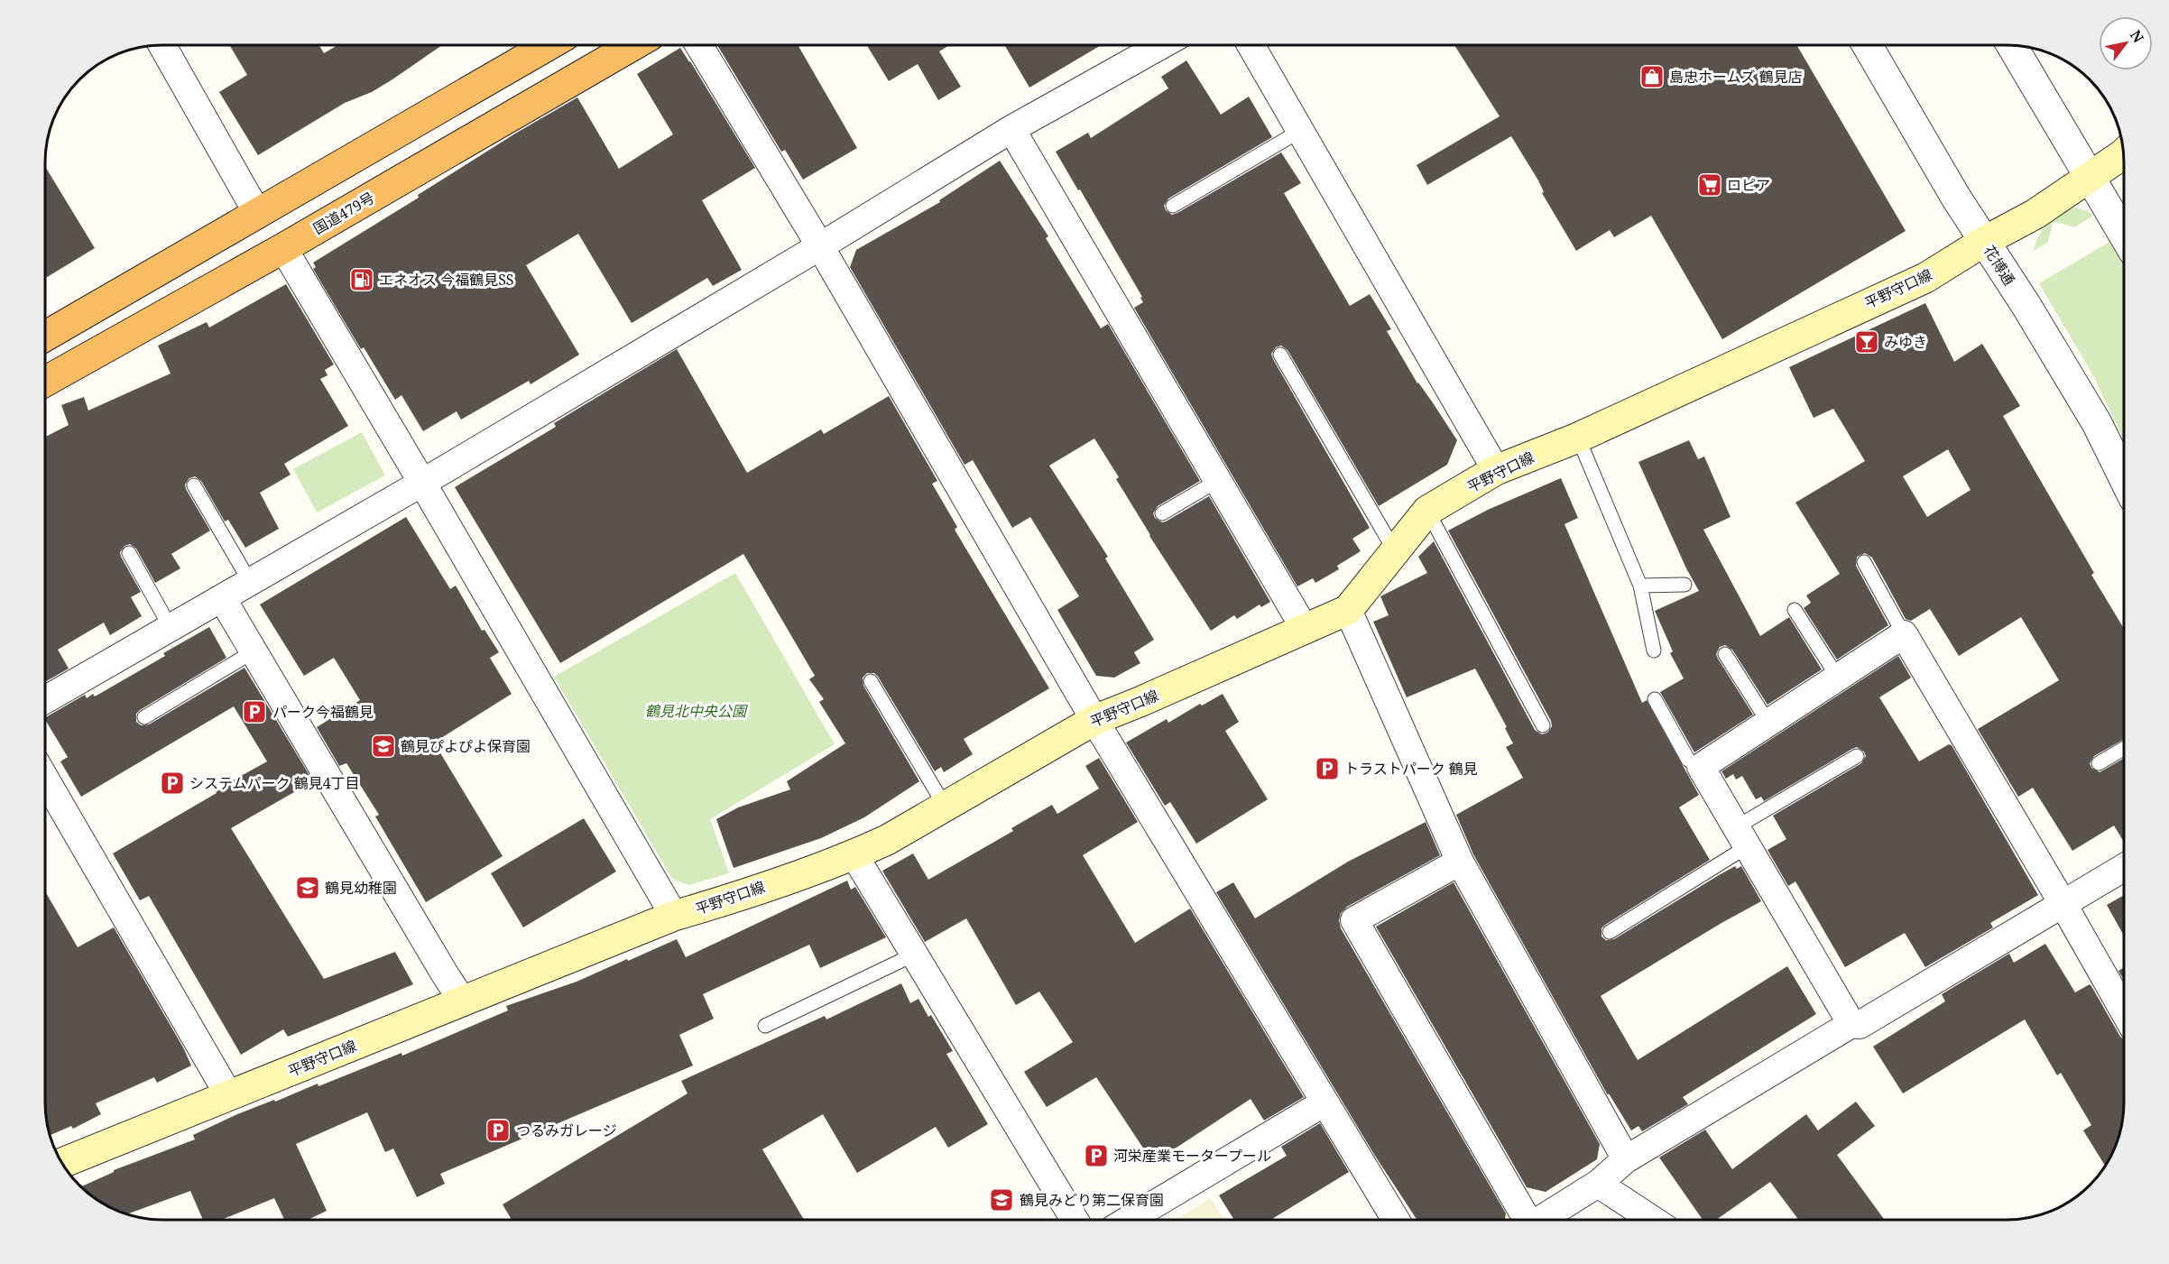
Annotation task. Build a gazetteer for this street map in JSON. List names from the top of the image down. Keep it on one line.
{"streets":{"highway":["国道479号"],"main road":["平野守口線"],"street":["花博通"]},"crossings":[["花博通","平野守口線"]],"parks":["鶴見北中央公園"],"places":{"shop":["島忠ホームズ 鶴見店"],"supermarket":["ロピア"],"fuel station":["エネオス 今福鶴見SS"],"bar":["みゆき"],"parking":["パーク今福鶴見","トラストパーク 鶴見","システムパーク 鶴見4丁目","つるみガレージ","河栄産業モータープール"],"school or university":["鶴見ぴよぴよ保育園","鶴見幼稚園","鶴見みどり第二保育園"]},"north":"top right"}
